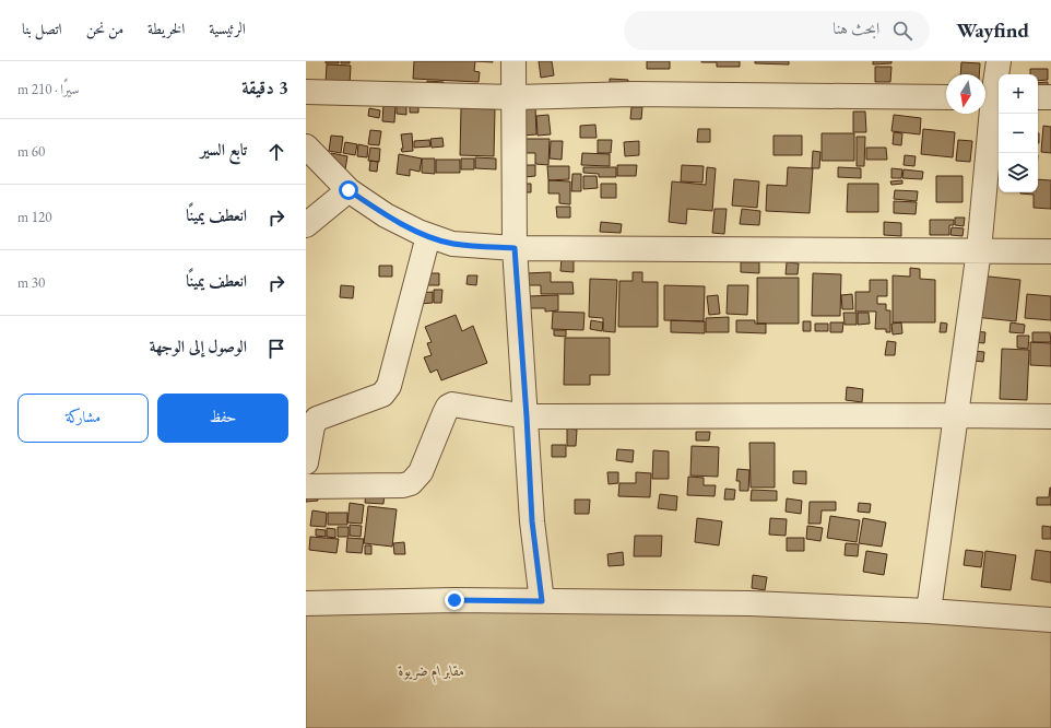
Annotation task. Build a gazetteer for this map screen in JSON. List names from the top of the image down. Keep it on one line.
{"parks":["مقابر ام ضريوة"],"north":"bottom","page":{"header":"Wayfind","search":"ابحث هنا","nav":["الرئيسية","الخريطة","من نحن","اتصل بنا"],"heading":["3 دقيقة","سيرًا · 210 m"],"map_buttons":["+","−"],"list":[["تابع السير","60 m"],["انعطف يمينًا","120 m"],["انعطف يمينًا","30 m"],"الوصول إلى الوجهة"],"buttons":["حفظ","مشاركة"]}}
